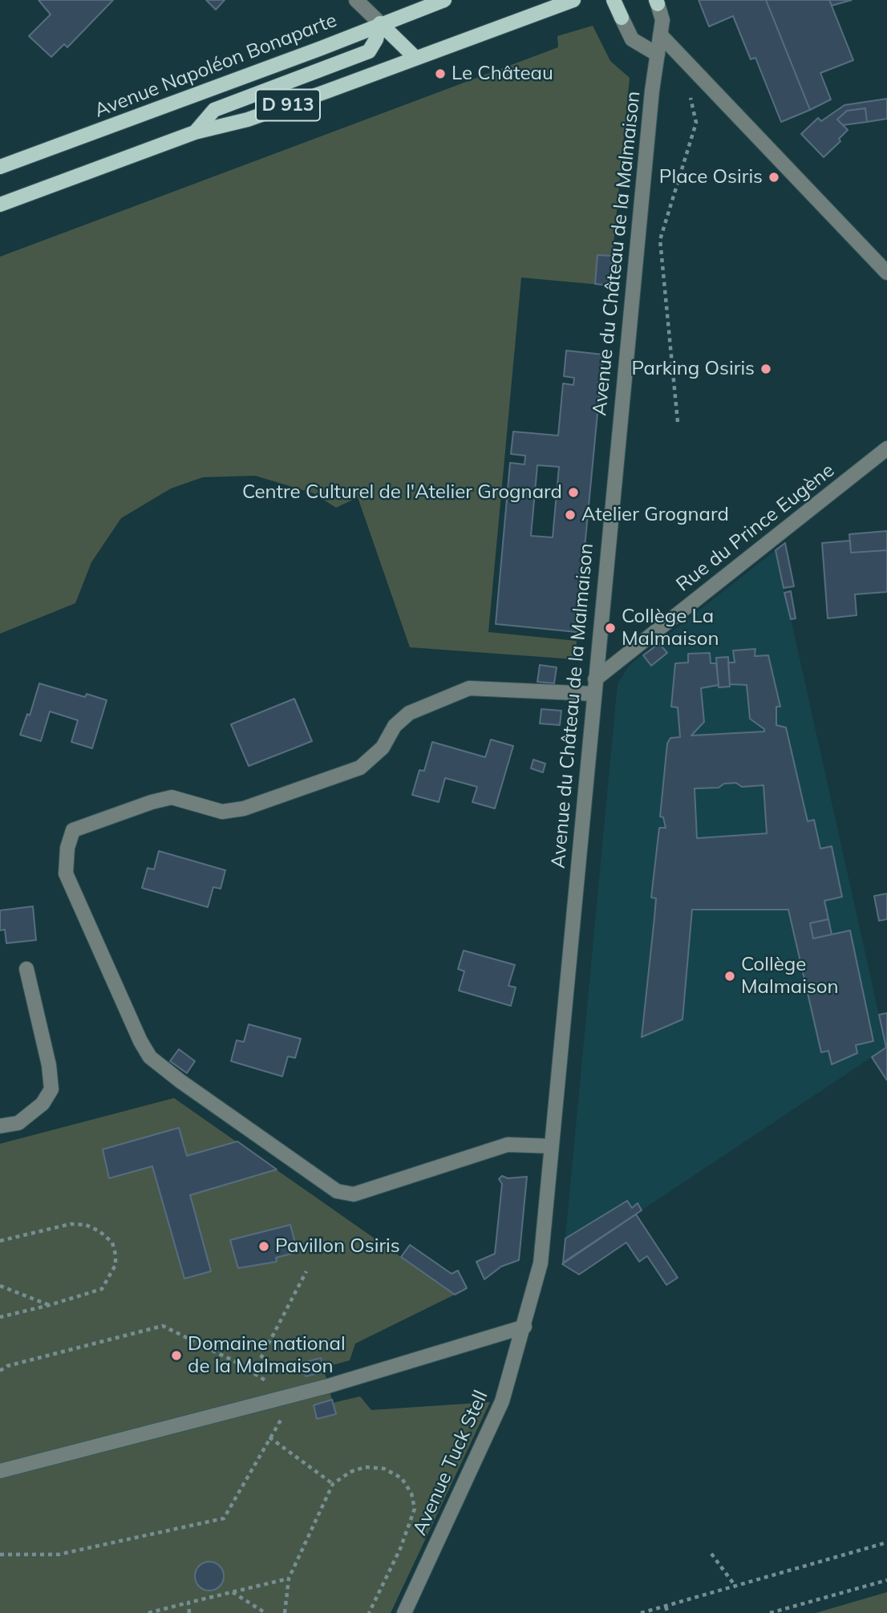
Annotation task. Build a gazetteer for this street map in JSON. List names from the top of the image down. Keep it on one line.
{"streets":{"main road":["Avenue Napoléon Bonaparte","D 913"],"street":["Avenue du Château de la Malmaison","Rue du Prince Eugène","Avenue Tuck Stell"]},"crossings":[["Avenue Napoléon Bonaparte","D 913"],["Avenue du Château de la Malmaison","Rue du Prince Eugène"],["Avenue du Château de la Malmaison","Avenue Tuck Stell"]],"places":["Le Château","Place Osiris","Parking Osiris","Centre Culturel de l'Atelier Grognard","Atelier Grognard","Collège La Malmaison","Collège Malmaison","Pavillon Osiris","Domaine national de la Malmaison"]}
